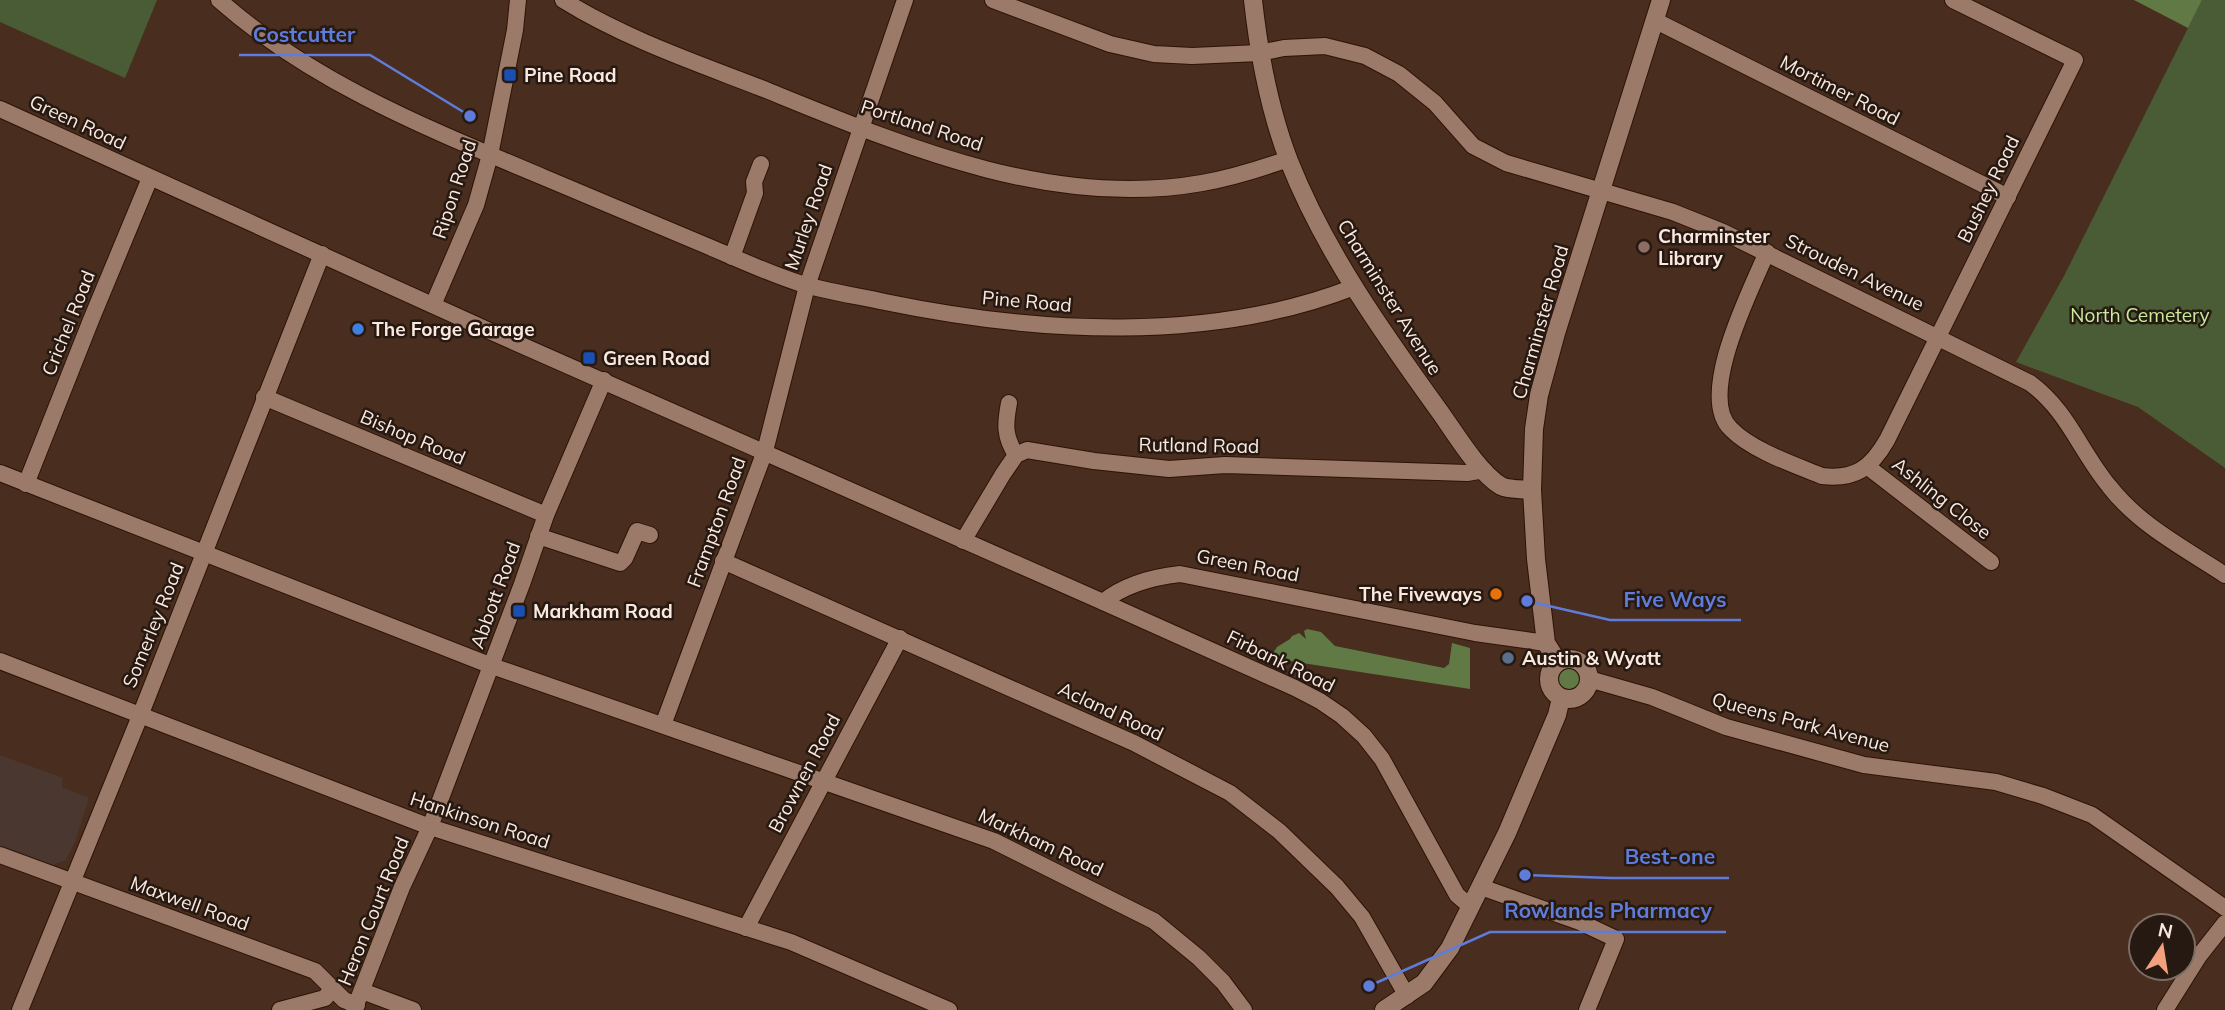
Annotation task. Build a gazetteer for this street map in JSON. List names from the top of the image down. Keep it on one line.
{"streets":{"main road":["Charminster Avenue","Charminster Road"],"street":["Mortimer Road","Green Road","Portland Road","Ripon Road","Bushey Road","Murley Road","Strouden Avenue","Pine Road","Crichel Road","Bishop Road","Rutland Road","Ashling Close","Frampton Road","Abbott Road","Somerley Road","Firbank Road","Acland Road","Queens Park Avenue","Brownen Road","Hankinson Road","Markham Road","Maxwell Road","Heron Court Road"]},"crossings":[["Mortimer Road","Bushey Road"],["Mortimer Road","Charminster Road"],["Green Road","Ripon Road"],["Green Road","Murley Road"],["Green Road","Charminster Road"],["Green Road","Crichel Road"],["Green Road","Frampton Road"],["Green Road","Abbott Road"],["Green Road","Somerley Road"],["Green Road","Firbank Road"],["Portland Road","Murley Road"],["Portland Road","Charminster Avenue"],["Ripon Road","Pine Road"],["Bushey Road","Strouden Avenue"],["Bushey Road","Ashling Close"],["Murley Road","Pine Road"],["Murley Road","Frampton Road"],["Strouden Avenue","Charminster Avenue"],["Strouden Avenue","Charminster Road"],["Charminster Avenue","Pine Road"],["Charminster Avenue","Charminster Road"],["Charminster Avenue","Rutland Road"],["Charminster Road","Queens Park Avenue"],["Crichel Road","Markham Road"],["Bishop Road","Abbott Road"],["Bishop Road","Somerley Road"],["Frampton Road","Acland Road"],["Frampton Road","Markham Road"],["Abbott Road","Hankinson Road"],["Abbott Road","Markham Road"],["Abbott Road","Heron Court Road"],["Somerley Road","Hankinson Road"],["Somerley Road","Markham Road"],["Somerley Road","Maxwell Road"],["Acland Road","Brownen Road"],["Brownen Road","Hankinson Road"],["Brownen Road","Markham Road"],["Hankinson Road","Heron Court Road"],["Maxwell Road","Heron Court Road"]],"parks":["North Cemetery"],"places":{"transit":["Pine Road","Green Road","Markham Road"],"other":["Costcutter","Charminster Library","The Forge Garage","The Fiveways","Five Ways","Austin & Wyatt","Best-one","Rowlands Pharmacy"]},"north":"top"}
